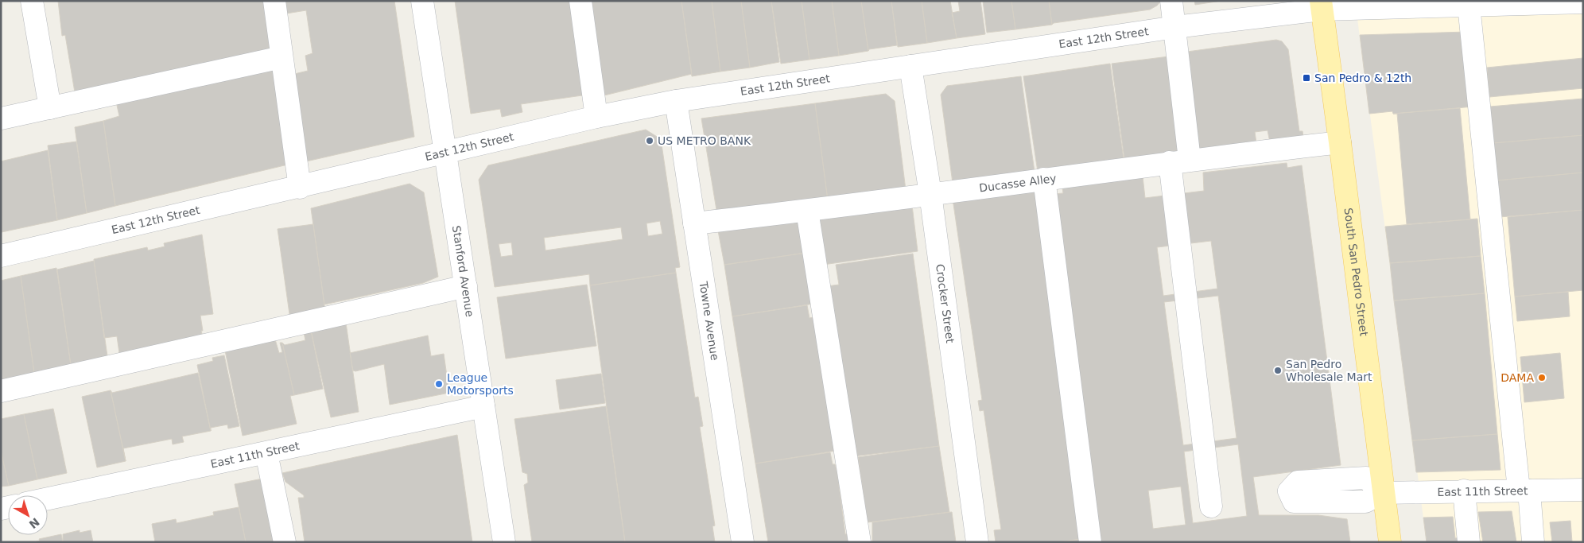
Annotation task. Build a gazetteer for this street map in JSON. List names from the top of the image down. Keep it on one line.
{"streets":{"main road":["South San Pedro Street"],"street":["East 12th Street","Ducasse Alley","Stanford Avenue","Crocker Street","Towne Avenue","East 11th Street"]},"crossings":[["East 12th Street","Stanford Avenue"],["East 12th Street","South San Pedro Street"],["East 12th Street","Crocker Street"],["East 12th Street","Towne Avenue"],["Ducasse Alley","South San Pedro Street"],["Ducasse Alley","Crocker Street"],["Ducasse Alley","Towne Avenue"],["Stanford Avenue","East 11th Street"],["South San Pedro Street","East 11th Street"]],"places":{"transit":["San Pedro & 12th"],"other":["US METRO BANK","San Pedro Wholesale Mart","DAMA","League Motorsports"]},"north":"bottom right"}
